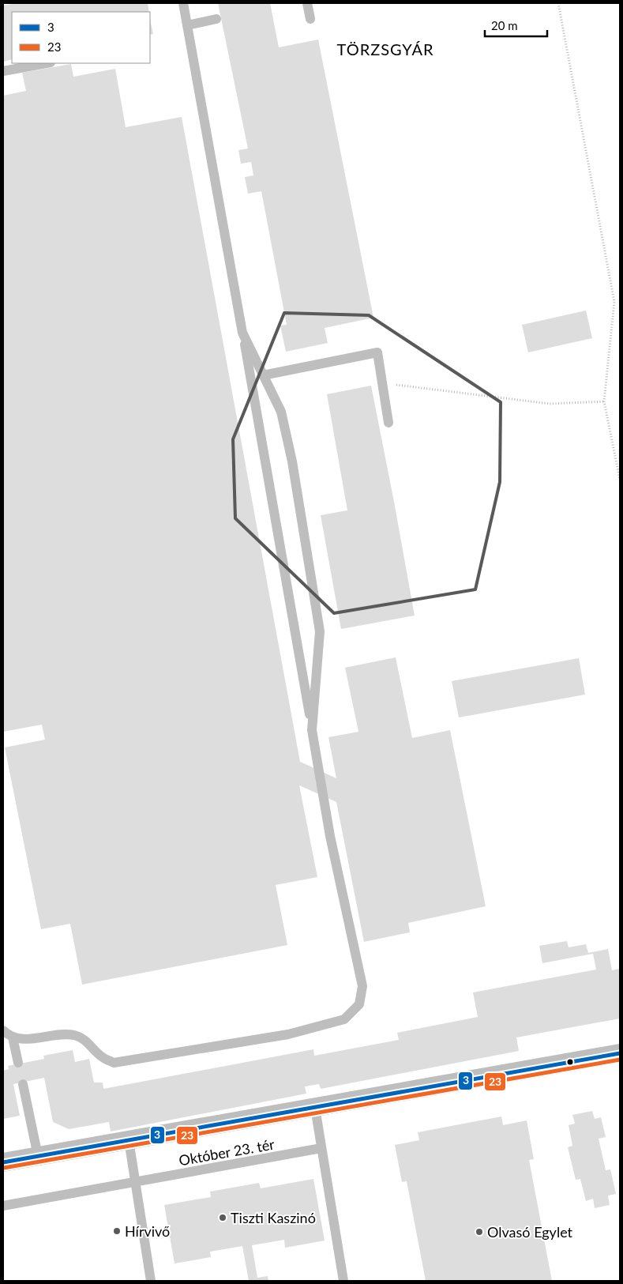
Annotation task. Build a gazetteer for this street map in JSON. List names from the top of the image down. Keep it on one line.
{"streets":{"lane":["Október 23. tér"]},"districts":["TÖRZSGYÁR"],"places":["Tiszti Kaszinó","Hírvivő","Olvasó Egylet"],"lines":["transit line 3","transit line 23"],"legend":["3","23"],"scale_bar":"20 m"}
